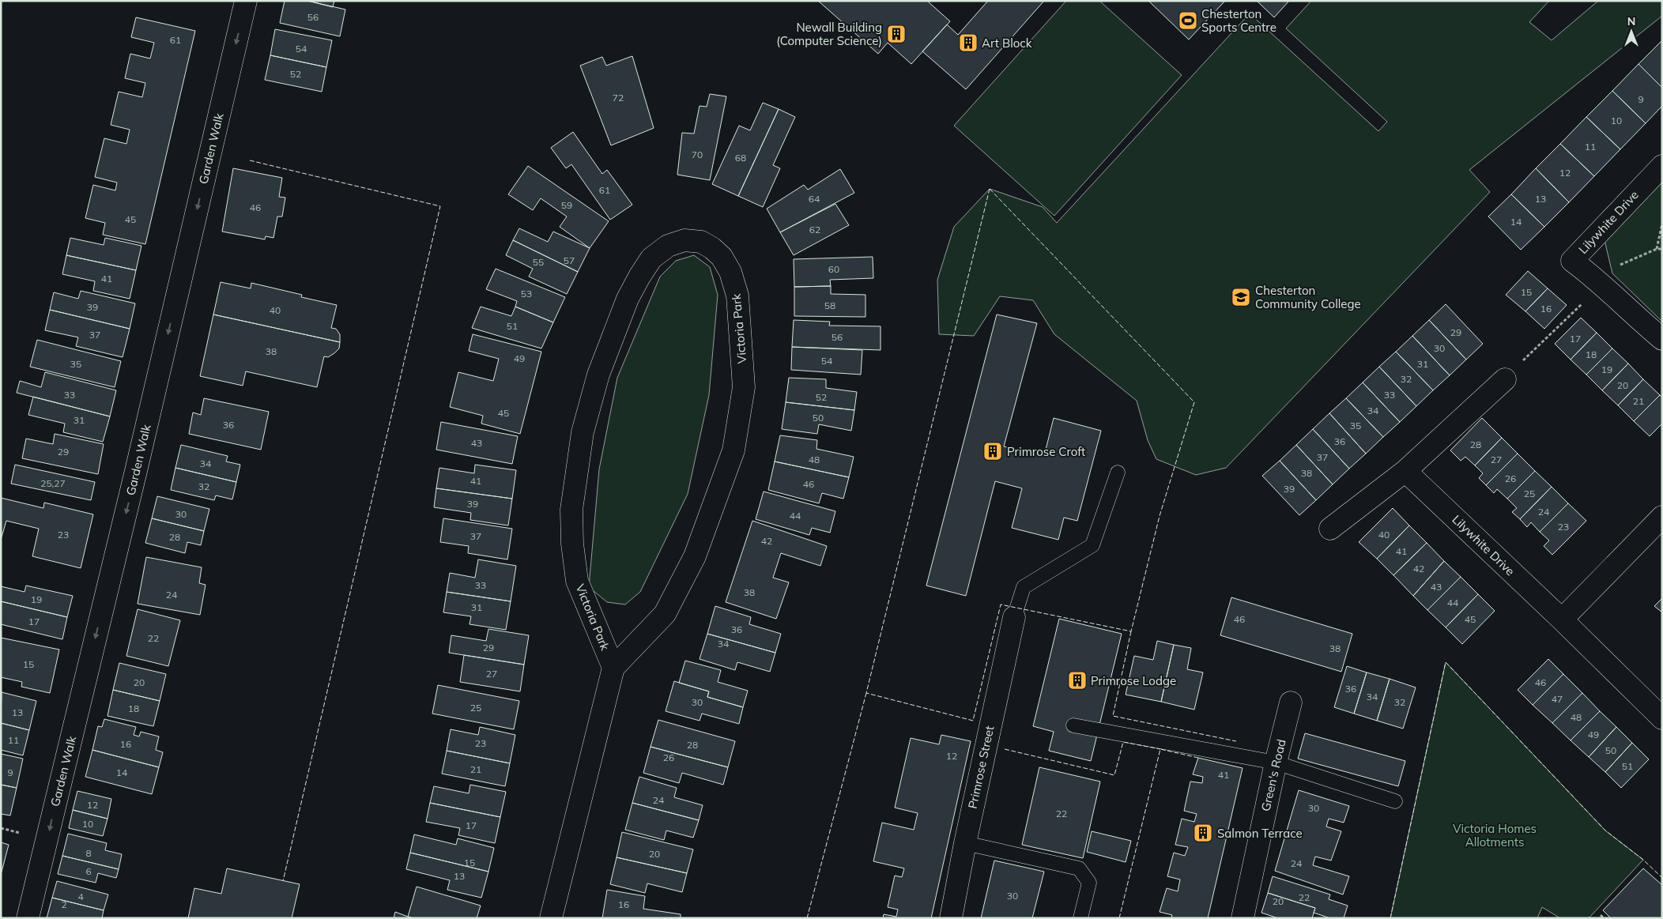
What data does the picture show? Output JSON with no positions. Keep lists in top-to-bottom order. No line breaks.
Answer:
{"streets":{"street":["Garden Walk","Lilywhite Drive","Victoria Park","Primrose Street","Green's Road"]},"one_way":["Garden Walk"],"parks":["Victoria Homes Allotments"],"places":{"sports":["Chesterton Sports Centre"],"building":["Newall Building (Computer Science)","Art Block","Primrose Croft","Primrose Lodge","Salmon Terrace"],"school or university":["Chesterton Community College"]},"house_numbers":["56","61","54","52","72","9","10","11","70","68","12","61","64","13","59","46","45","14","62","57","55","60","41","15","53","58","39","16","40","51","29","37","56","17","30","38","18","49","54","35","31","19","32","20","33","33","52","21","34","45","50","31","36","35","36","43","28","29","37","48","27","34","38","26","41","25,27","46","32","39","25","39","24","30","44","23","23","40","37","28","42","41","42","33","43","38","24","19","44","31","46","45","17","36","22","34","29","38","15","27","20","46","36","34","47","30","32","25","18","13","48","49","11","23","16","28","50","12","26","51","21","9","14","41","24","12","30","22","10","17","8","20","15","24","6","13","30","4","22","20","2","16"],"north":"top"}
